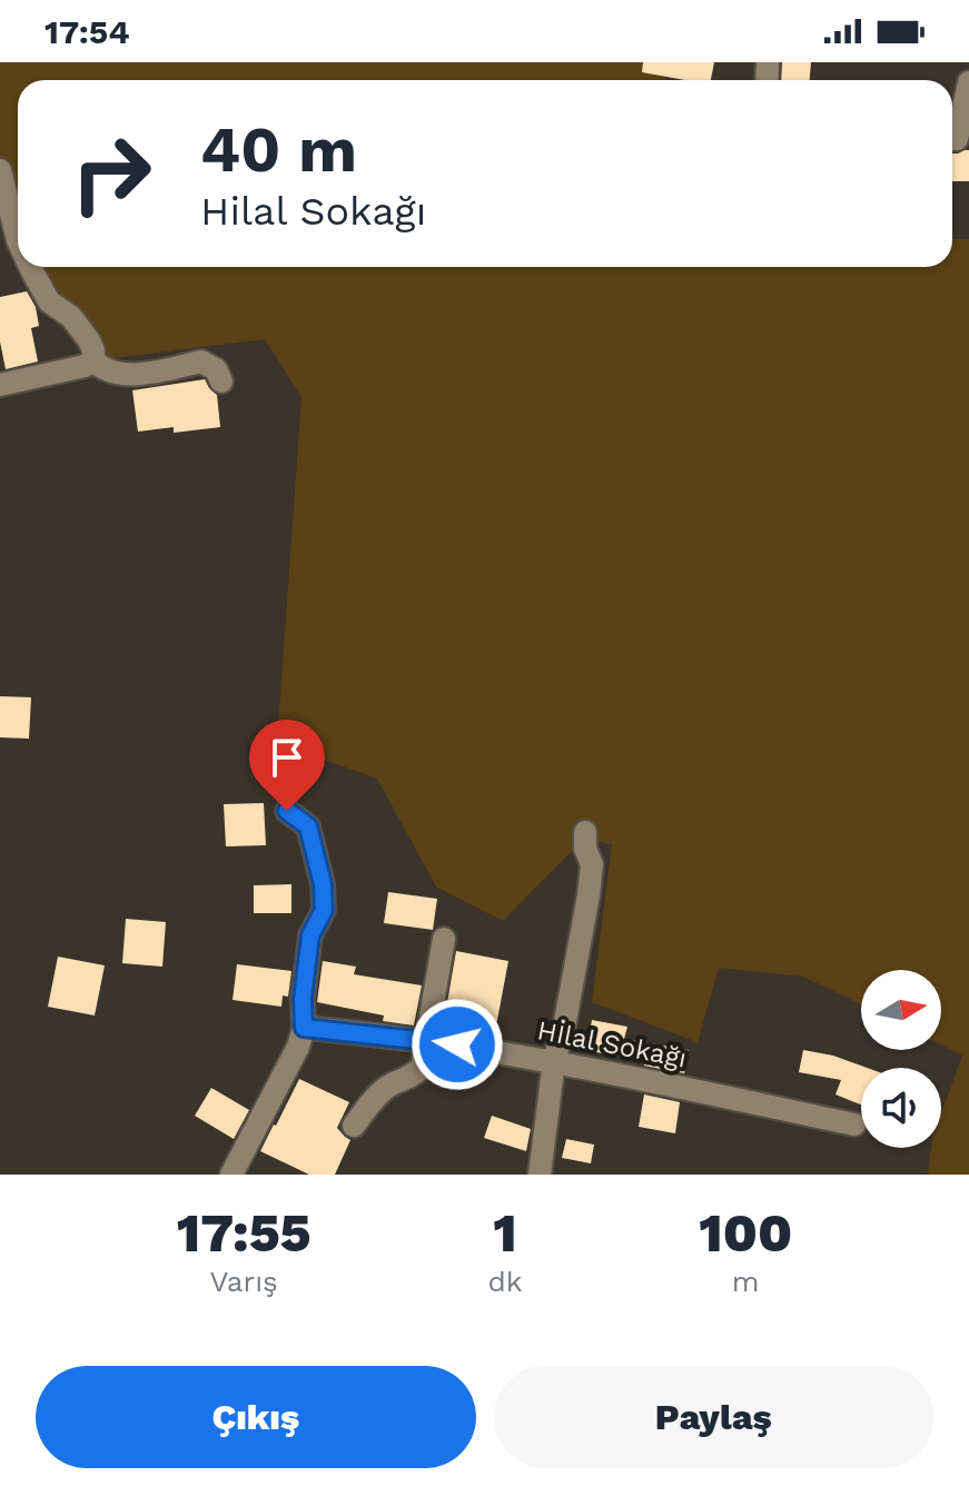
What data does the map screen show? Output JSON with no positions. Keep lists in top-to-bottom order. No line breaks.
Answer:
{"streets":{"street":["Hİlal Sokağı"]},"north":"right","page":{"status":"17:54","turn":["40 m","Hilal Sokağı"],"eta":["17:55","Varış","1","dk","100","m"],"buttons":["Çıkış","Paylaş"]}}
